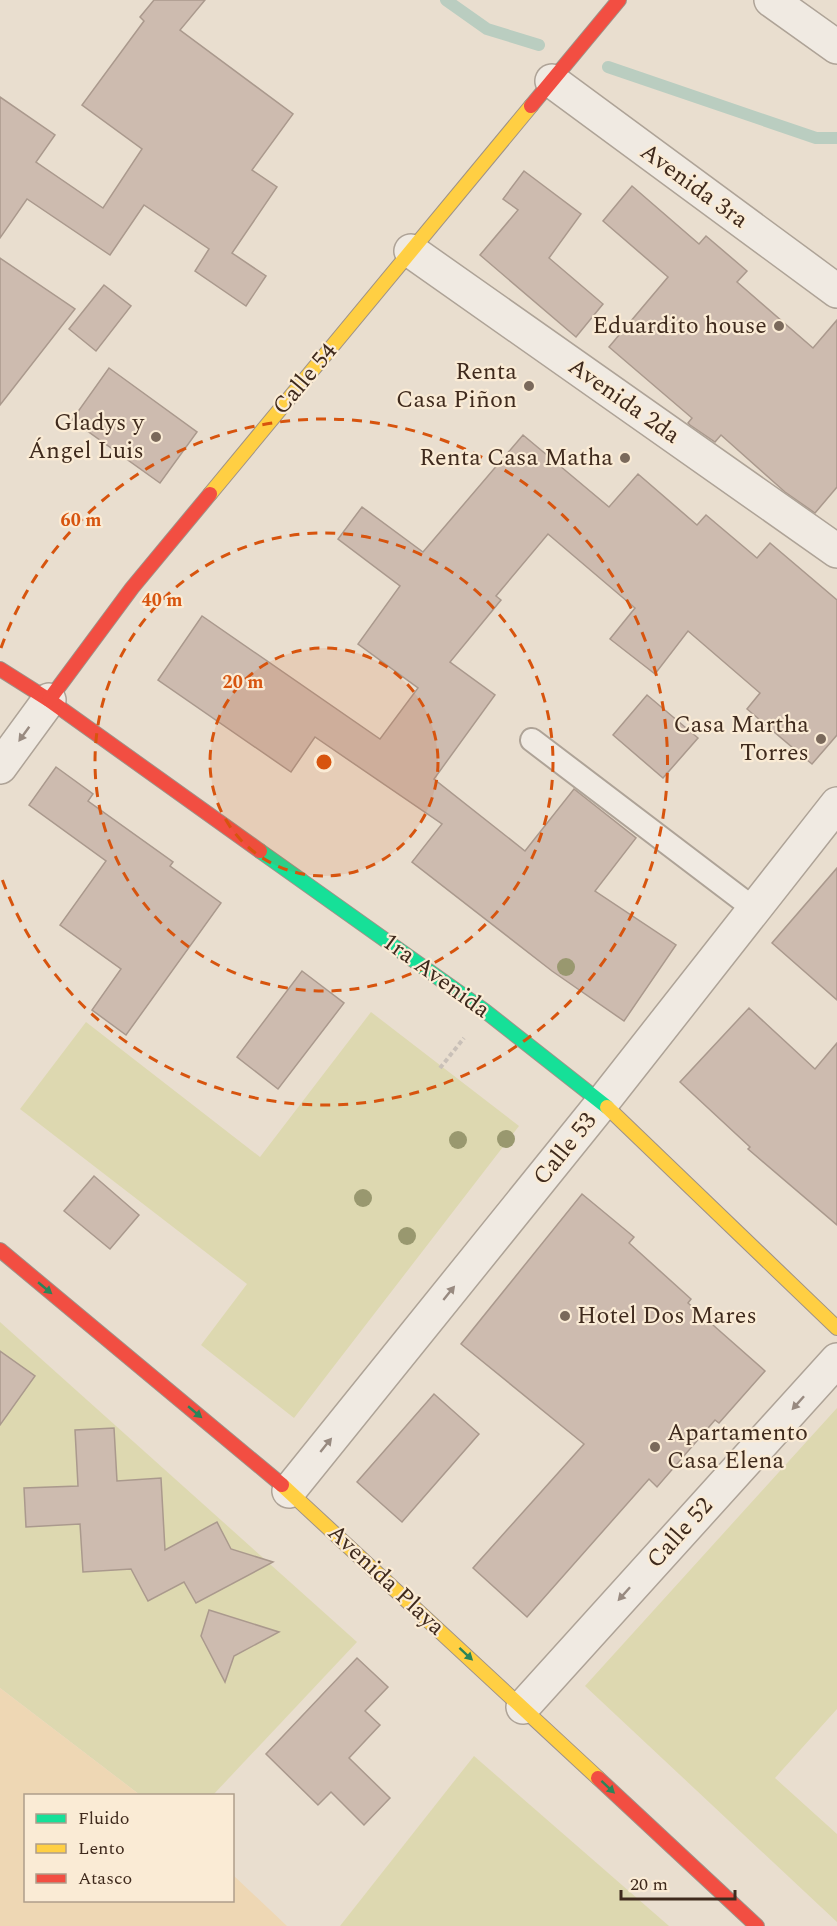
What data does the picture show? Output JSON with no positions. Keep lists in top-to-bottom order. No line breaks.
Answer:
{"streets":{"street":["Avenida 3ra","Calle 54","Avenida 2da","1ra Avenida","Calle 53","Calle 52","Avenida Playa"]},"crossings":[["Avenida 3ra","Calle 54"],["Calle 54","Avenida 2da"],["Calle 54","1ra Avenida"],["1ra Avenida","Calle 53"],["Calle 53","Avenida Playa"],["Calle 52","Avenida Playa"]],"one_way":["Calle 53","Calle 52","Avenida Playa"],"places":["Eduardito house","Renta Casa Piñon","Gladys y Ángel Luis","Renta Casa Matha","Casa Martha Torres","Hotel Dos Mares","Apartamento Casa Elena"],"legend":["Fluido","Lento","Atasco"],"scale_bar":"20 m","rings":["60 m","40 m","20 m"]}
